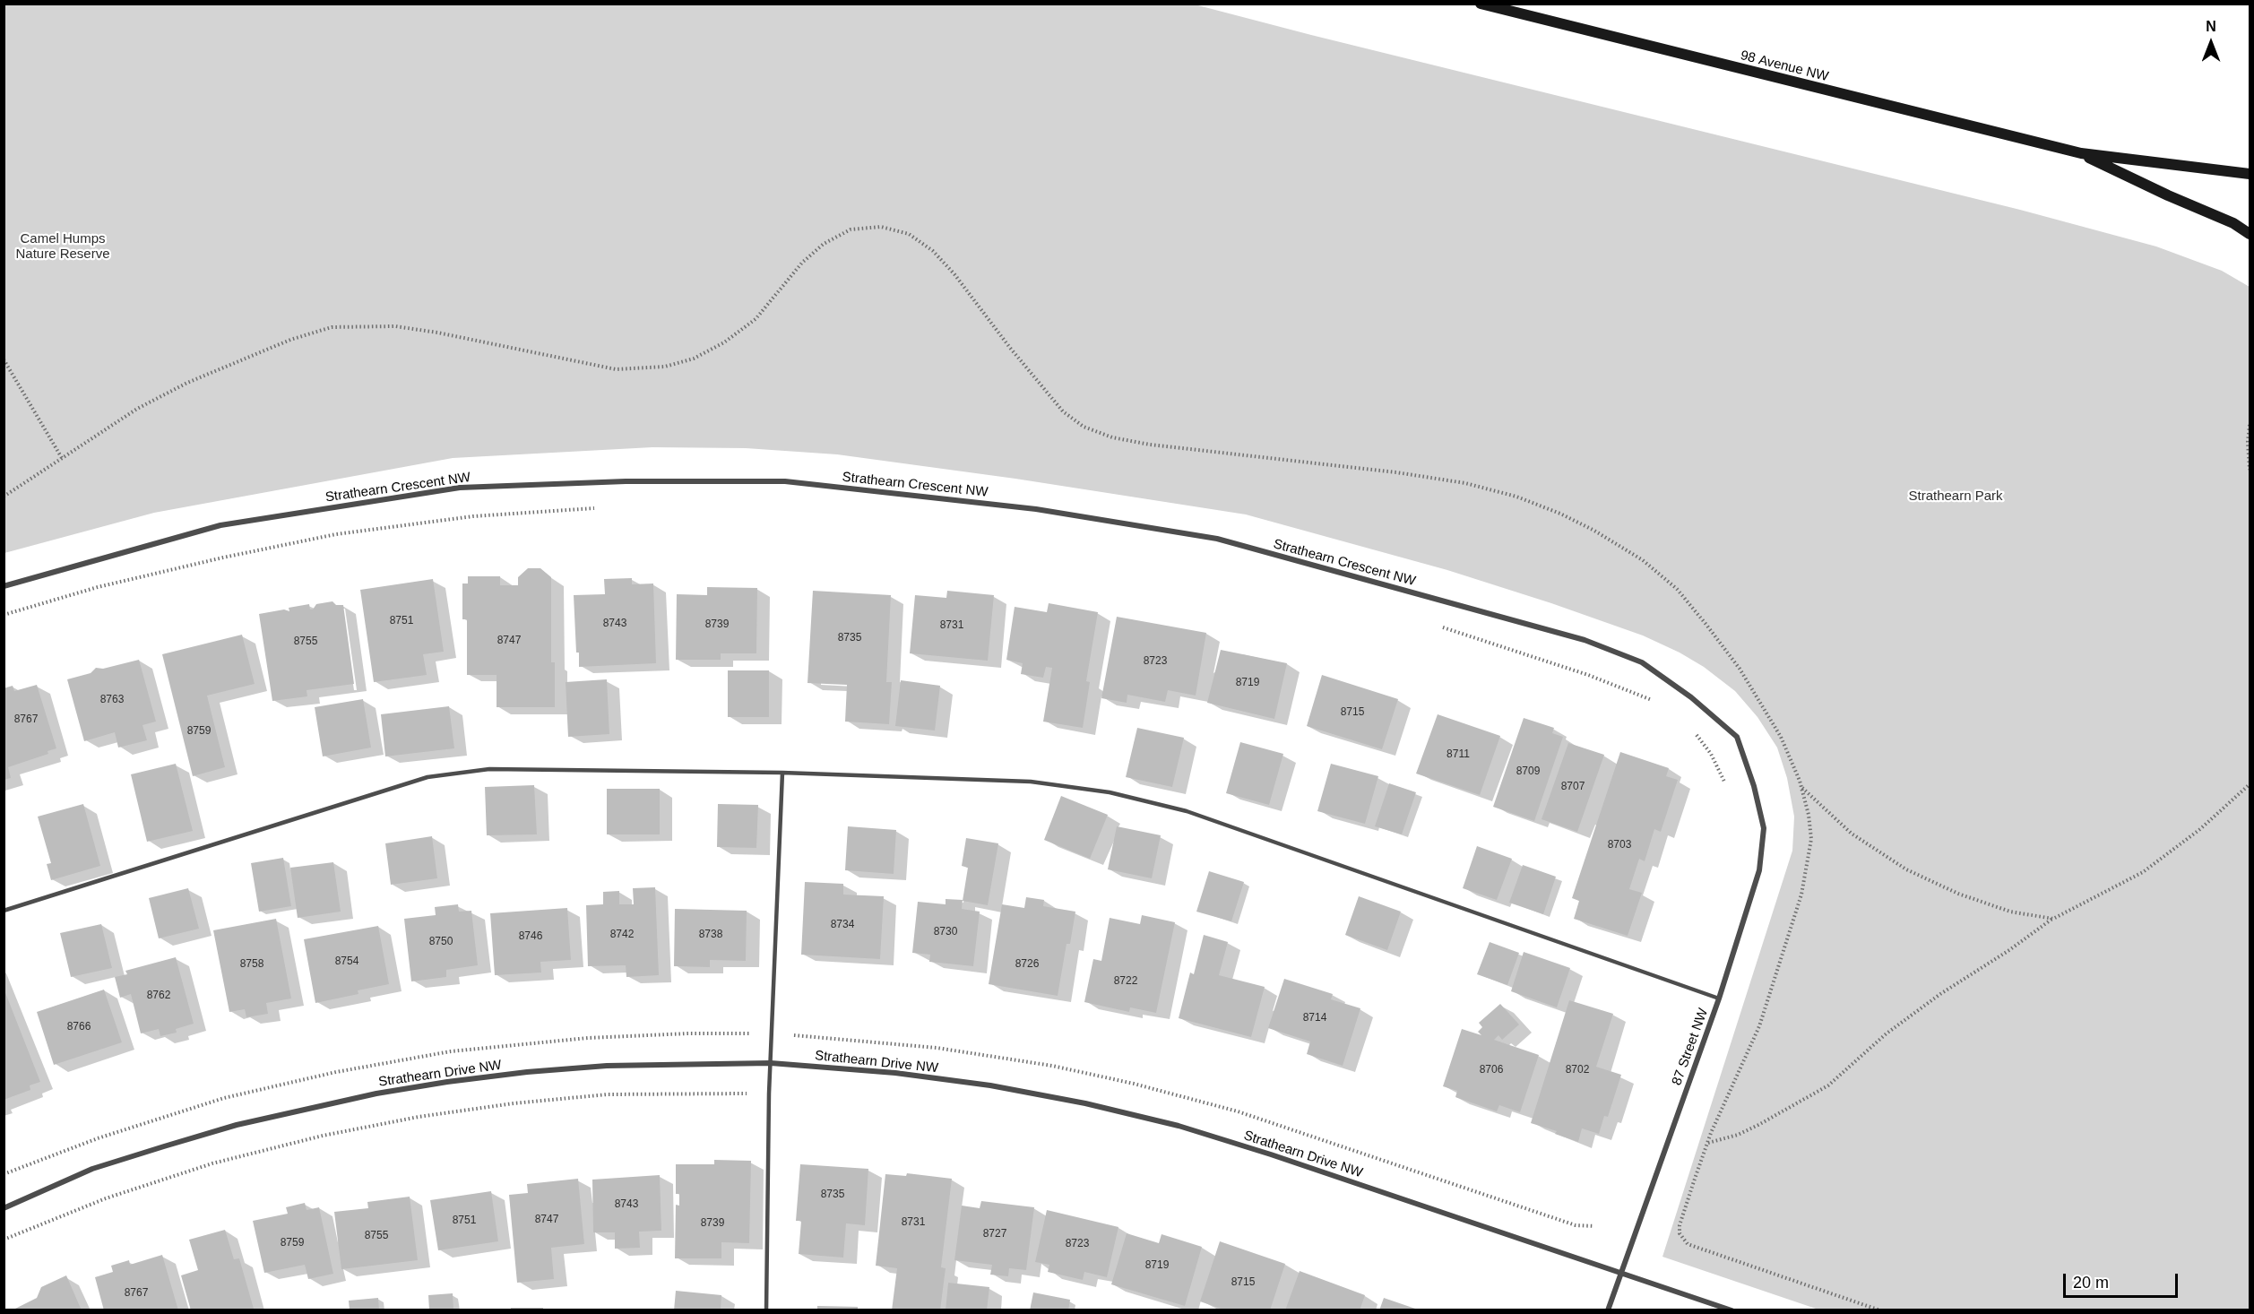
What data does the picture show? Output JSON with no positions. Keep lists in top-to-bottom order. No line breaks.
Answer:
{"streets":{"main road":["98 Avenue NW"],"street":["Strathearn Crescent NW","87 Street NW","Strathearn Drive NW"]},"crossings":[["Strathearn Crescent NW","87 Street NW"],["87 Street NW","Strathearn Drive NW"]],"parks":["Camel Humps Nature Reserve","Strathearn Park"],"house_numbers":["8751","8743","8739","8731","8735","8747","8755","8723","8719","8763","8715","8767","8759","8711","8709","8707","8703","8734","8730","8742","8738","8746","8750","8754","8758","8726","8722","8762","8714","8766","8706","8702","8735","8743","8747","8751","8731","8739","8727","8755","8759","8723","8719","8715","8767"],"scale_bar":"20 m","north":"top"}
